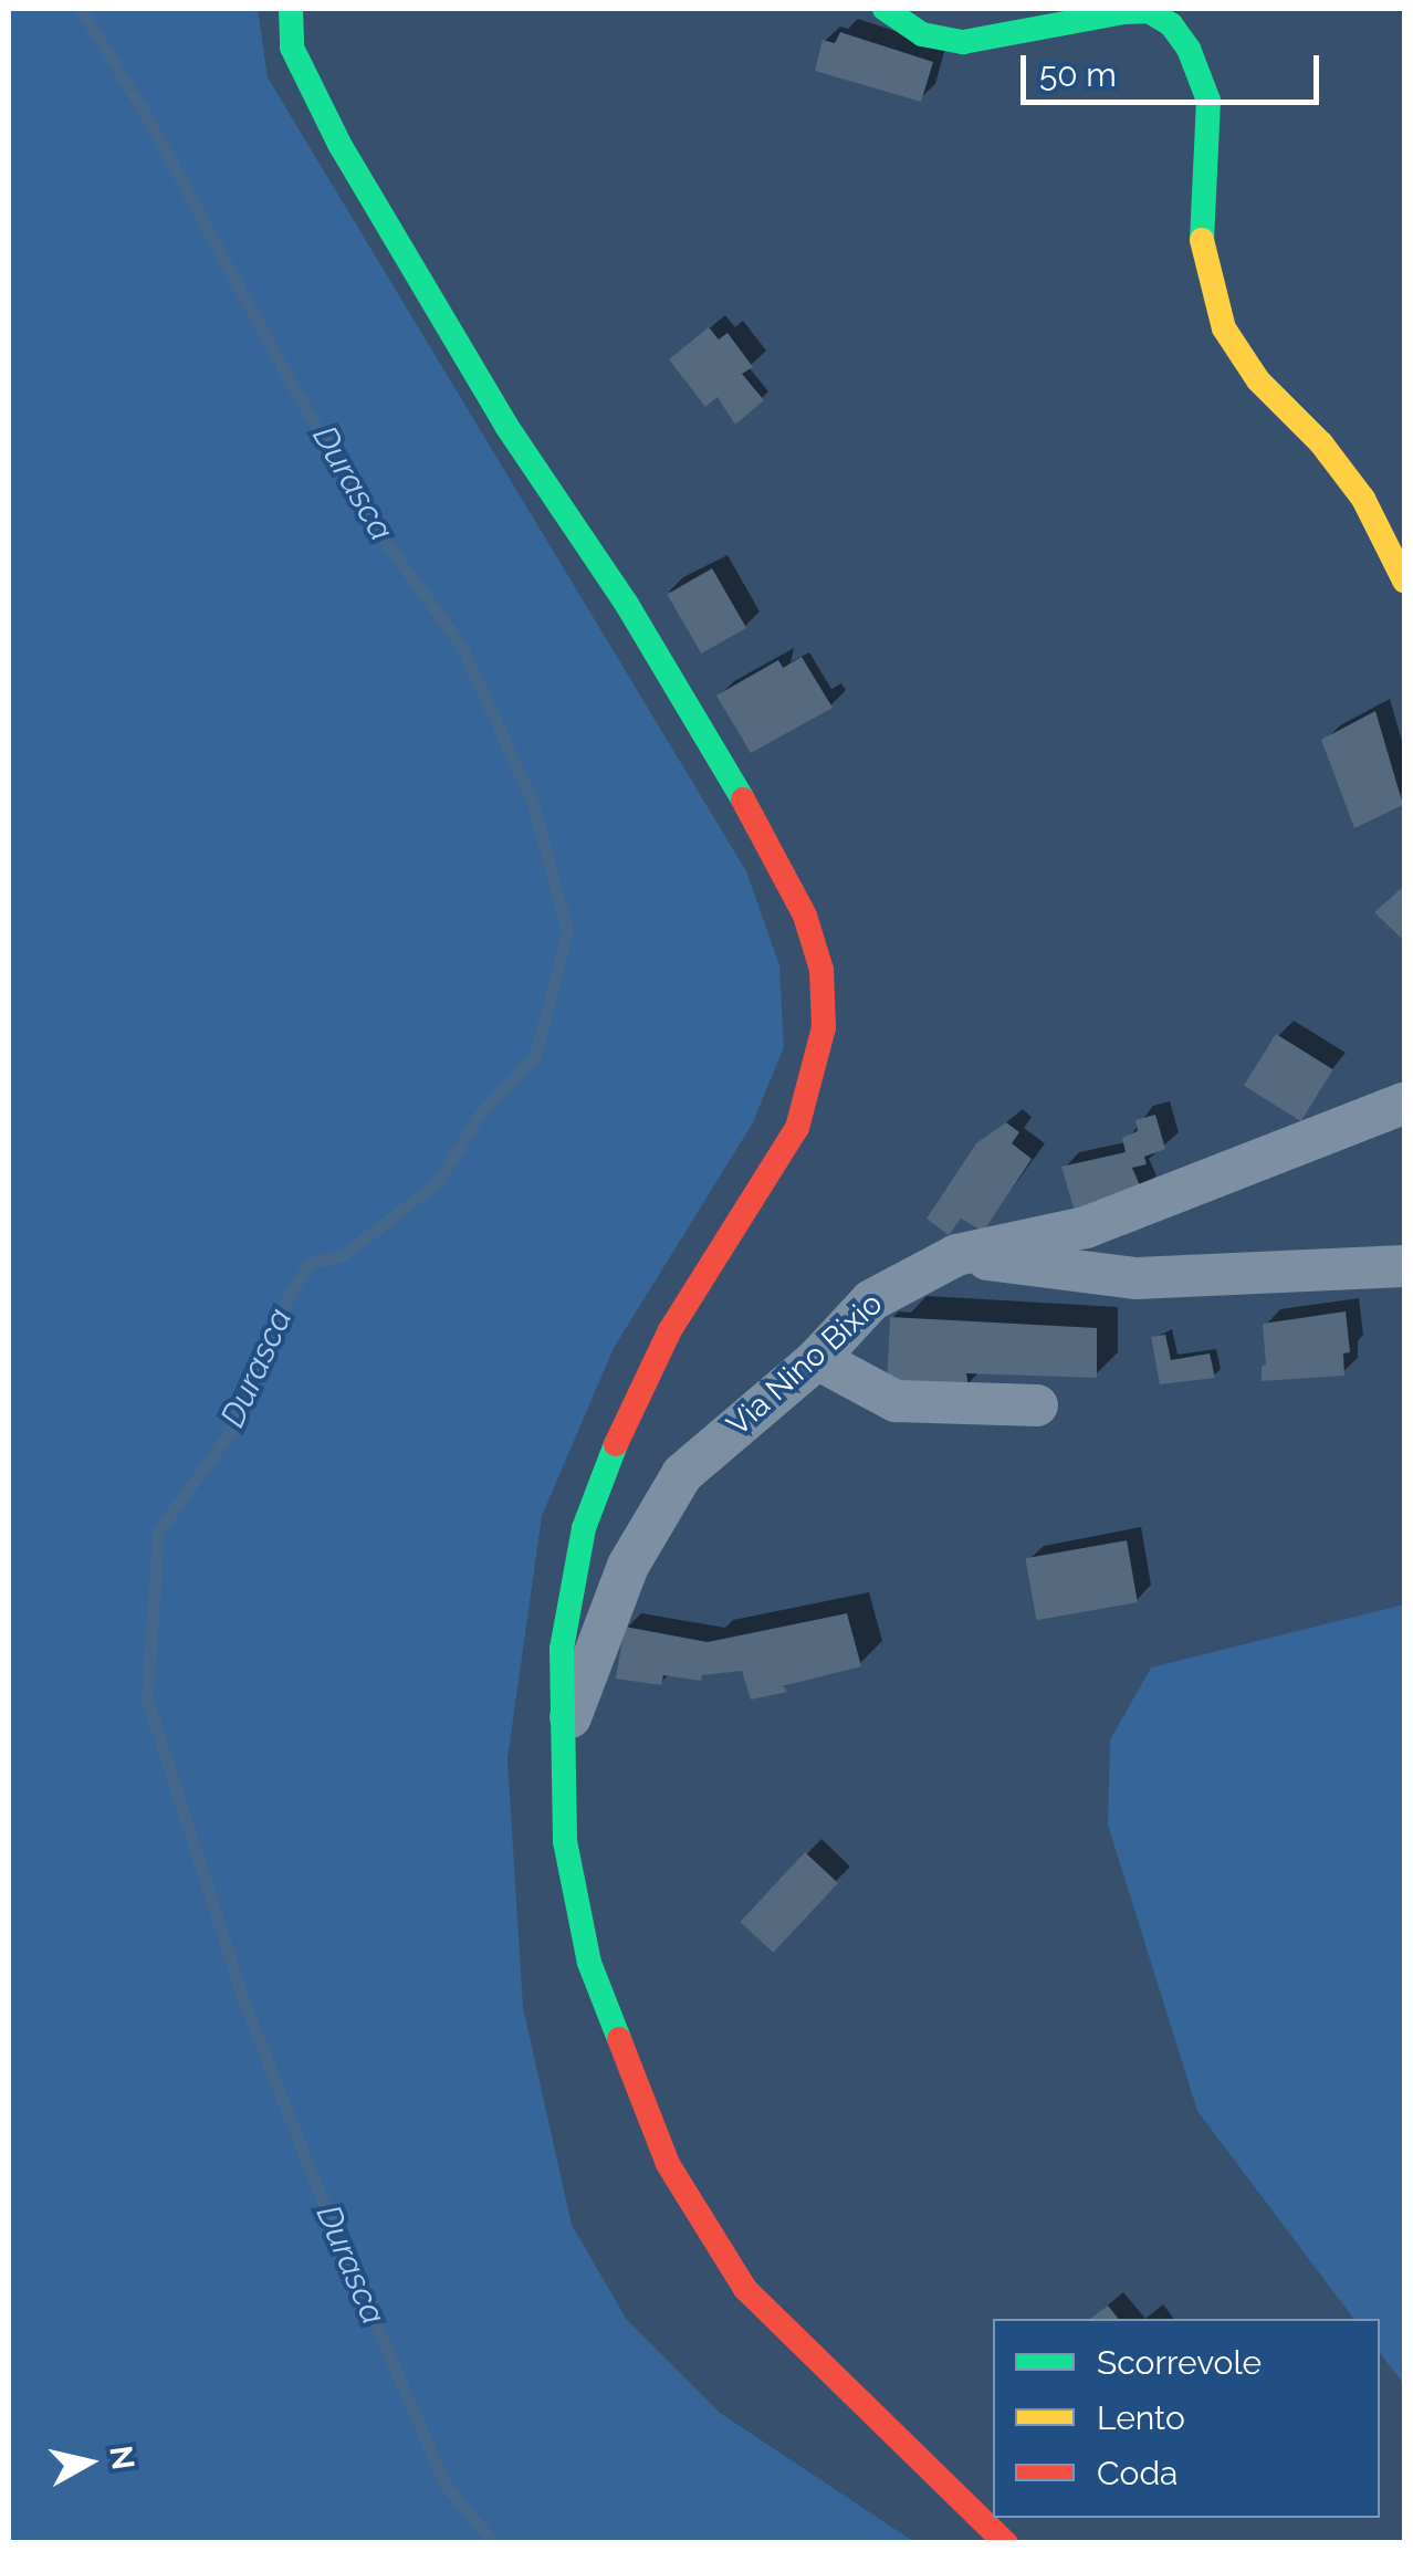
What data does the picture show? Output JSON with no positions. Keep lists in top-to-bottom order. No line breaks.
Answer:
{"streets":{"street":["Via Nino Bixio"]},"water":["Durasca"],"legend":["Scorrevole","Lento","Coda"],"scale_bar":"50 m","north":"right"}
